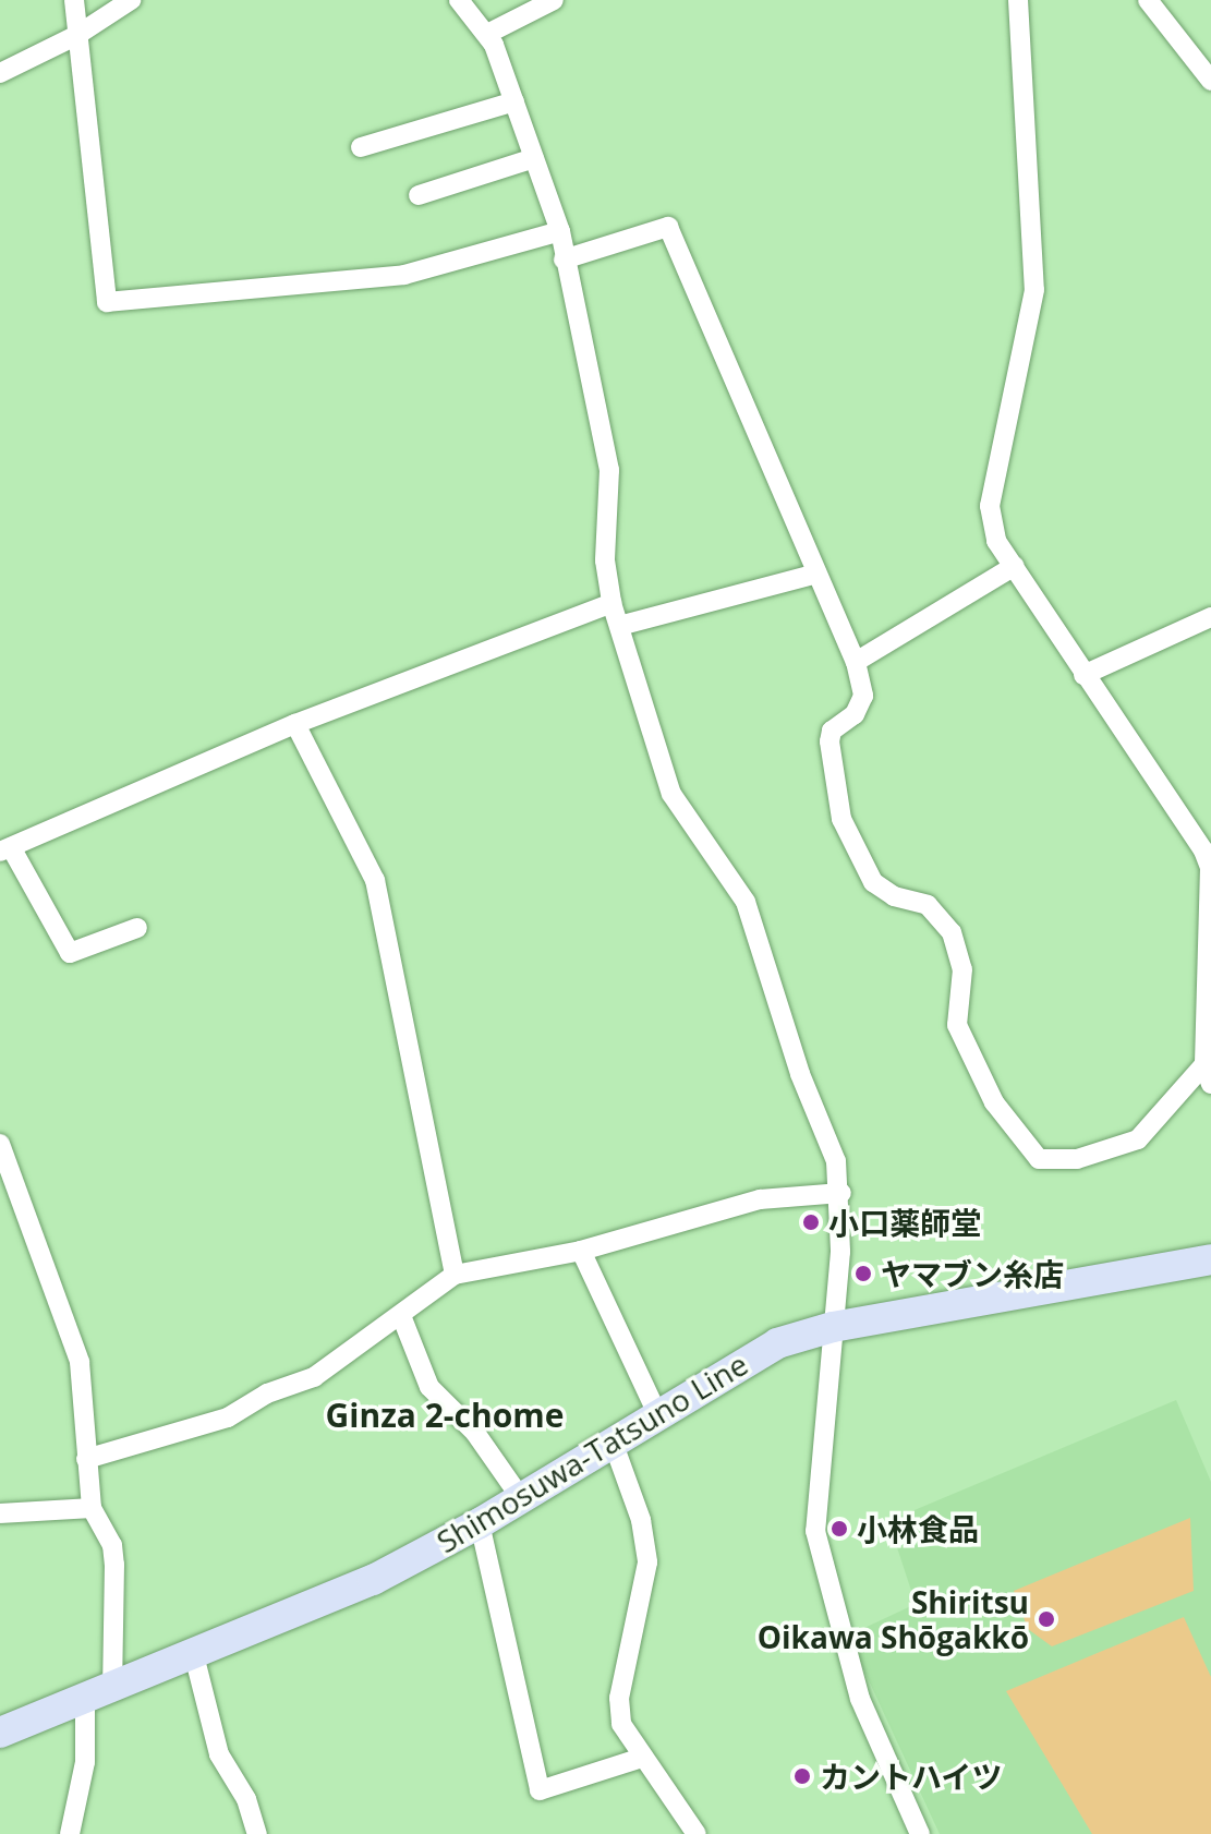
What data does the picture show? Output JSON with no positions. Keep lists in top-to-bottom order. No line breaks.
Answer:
{"streets":{"main road":["Shimosuwa-Tatsuno Line"]},"districts":["Ginza 2-chome"],"places":["小口薬師堂","ヤマブン糸店","小林食品","Shiritsu Oikawa Shōgakkō","カントハイツ"]}
